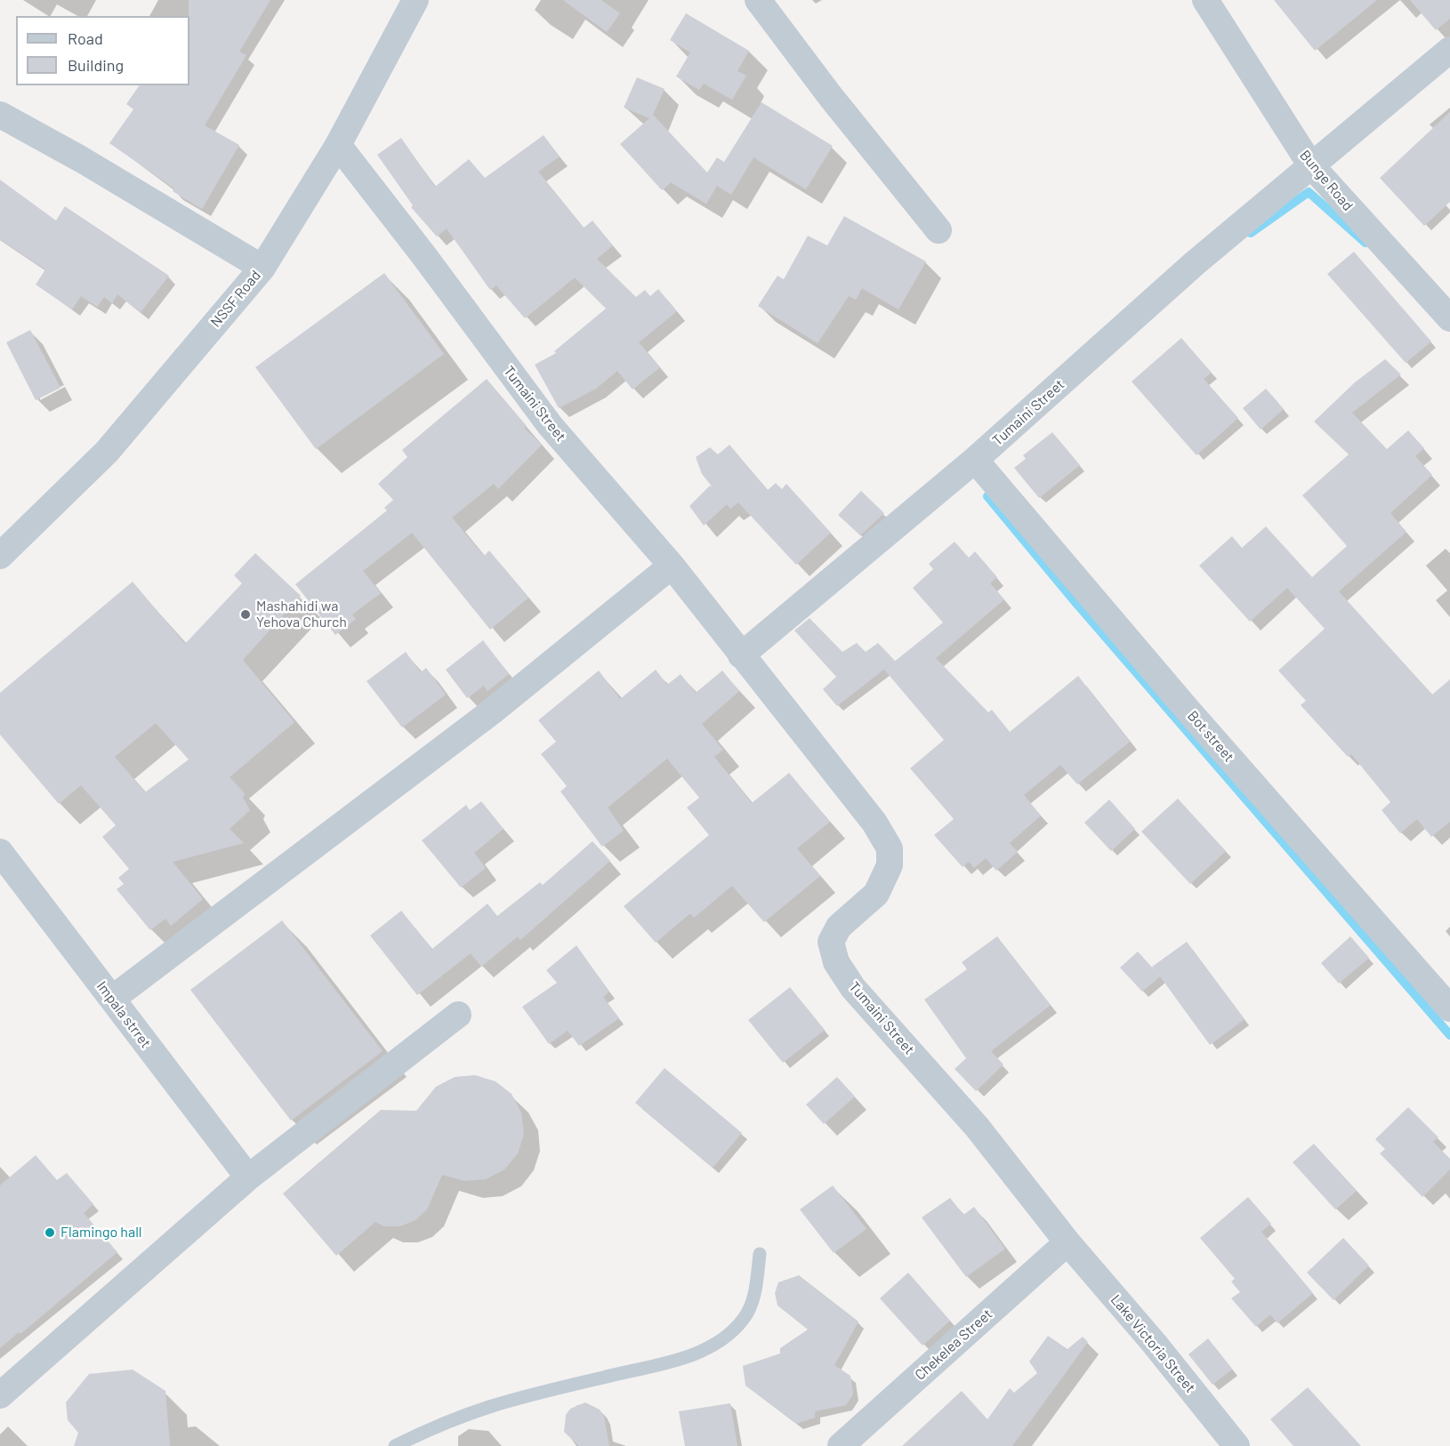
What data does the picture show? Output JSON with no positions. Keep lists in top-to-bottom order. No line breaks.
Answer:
{"streets":{"street":["Bunge Road","NSSF Road","Tumaini Street","Bot street","Impala strret","Lake Victoria Street","Chekelea Street"]},"crossings":[["Bunge Road","Tumaini Street"],["NSSF Road","Tumaini Street"],["Tumaini Street","Bot street"],["Tumaini Street","Lake Victoria Street"],["Tumaini Street","Chekelea Street"],["Lake Victoria Street","Chekelea Street"]],"places":["Mashahidi wa Yehova Church","Flamingo hall"],"legend":["Road","Building"]}
